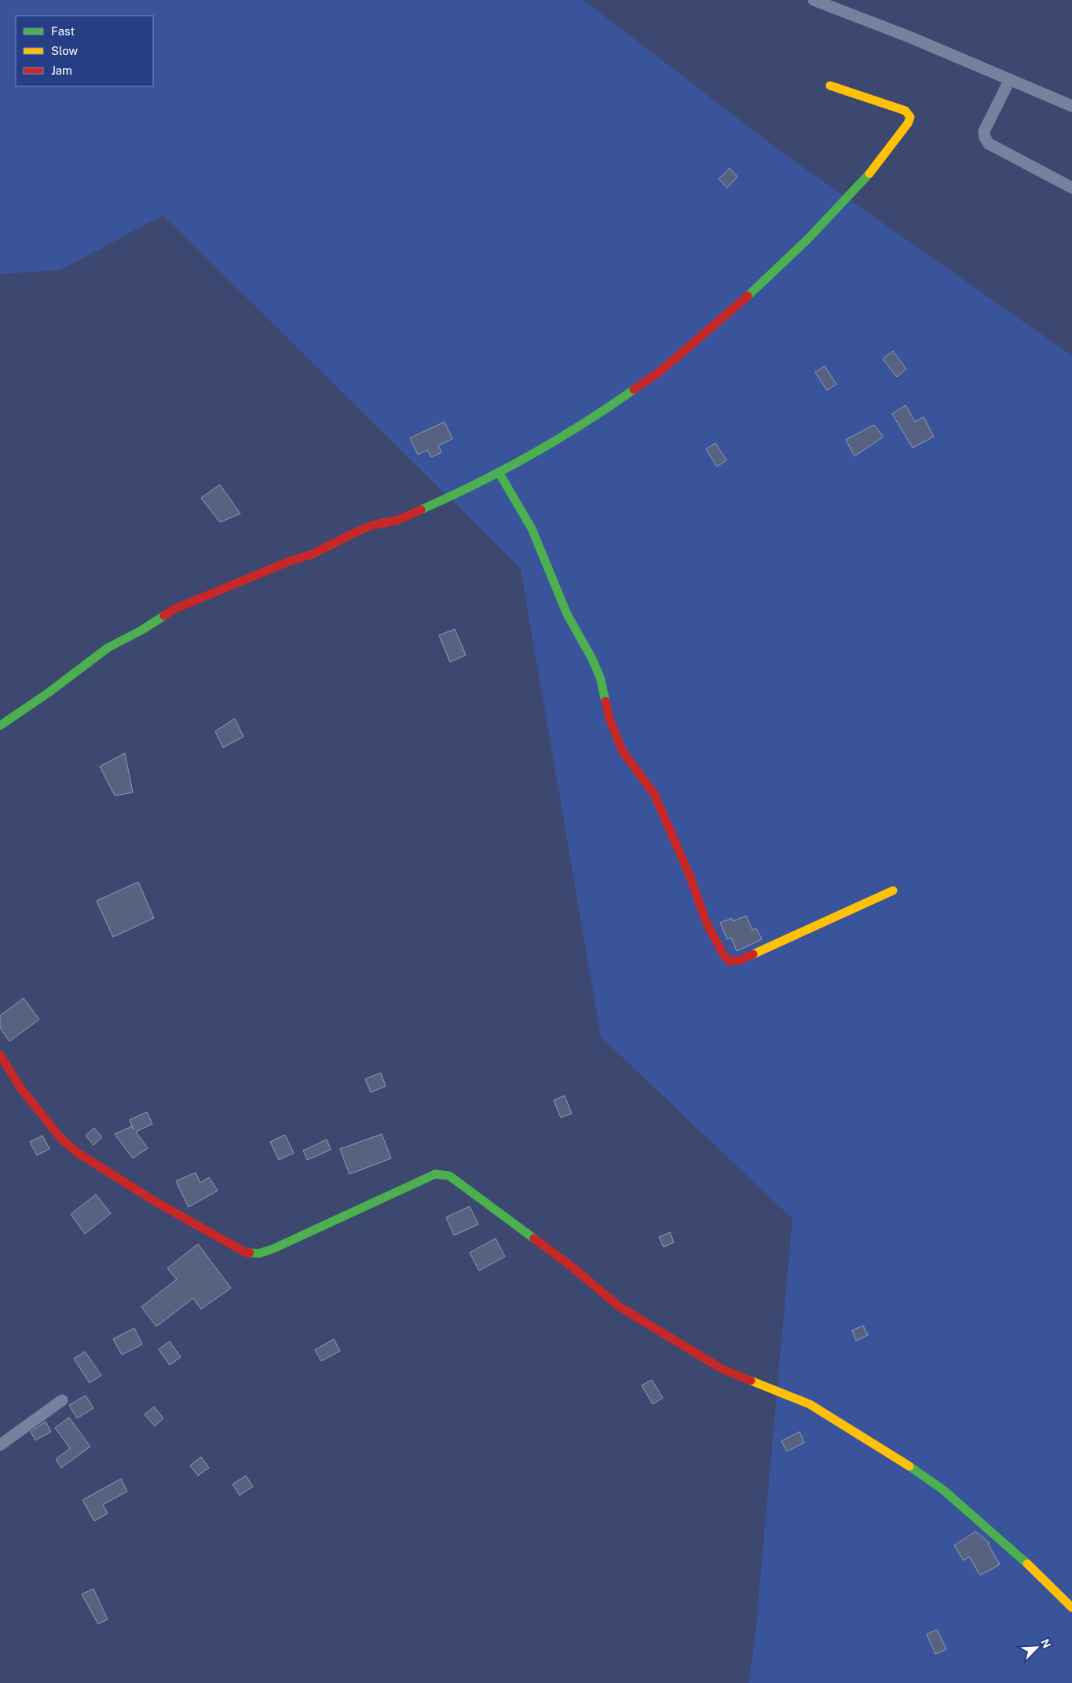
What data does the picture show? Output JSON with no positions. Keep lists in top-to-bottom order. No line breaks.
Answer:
{"legend":["Fast","Slow","Jam"],"north":"top right"}
